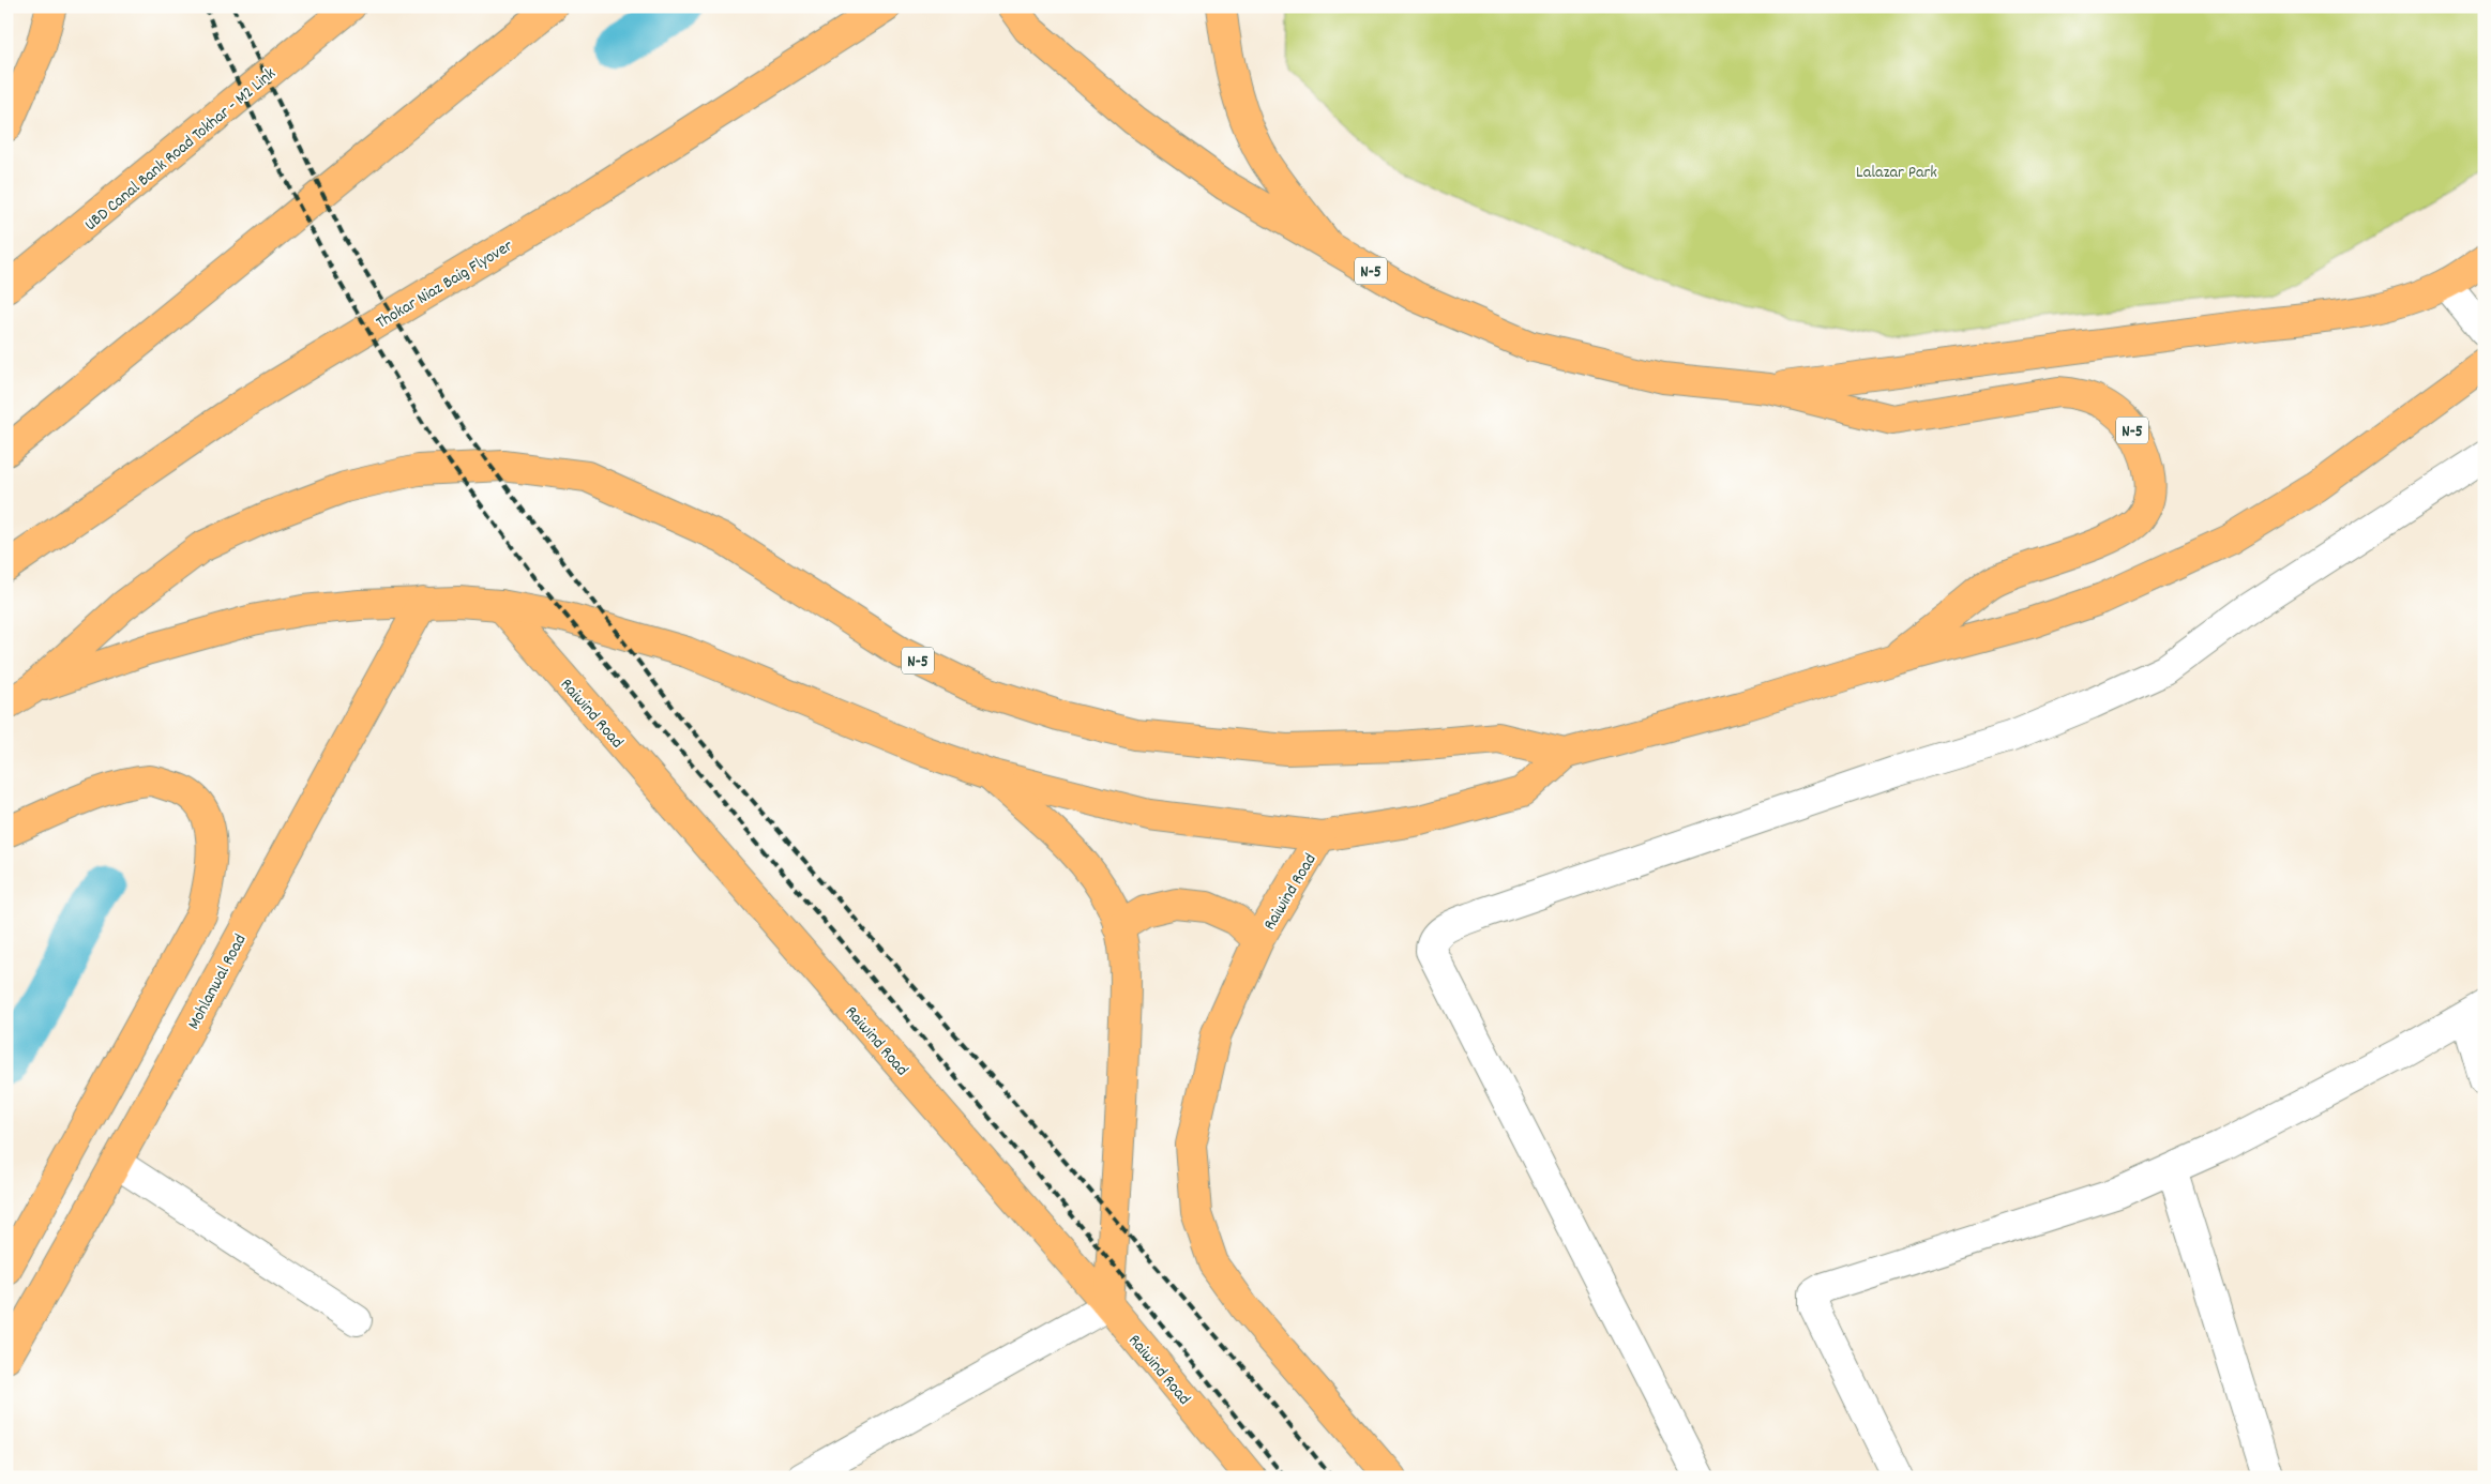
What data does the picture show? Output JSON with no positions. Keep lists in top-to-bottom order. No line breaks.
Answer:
{"streets":{"main road":["UBD Canal Bank Road Tokhar - M2 Link","N-5","Thokar Niaz Baig Flyover","Raiwind Road","Mohlanwal Road"]},"parks":["Lalazar Park"]}
